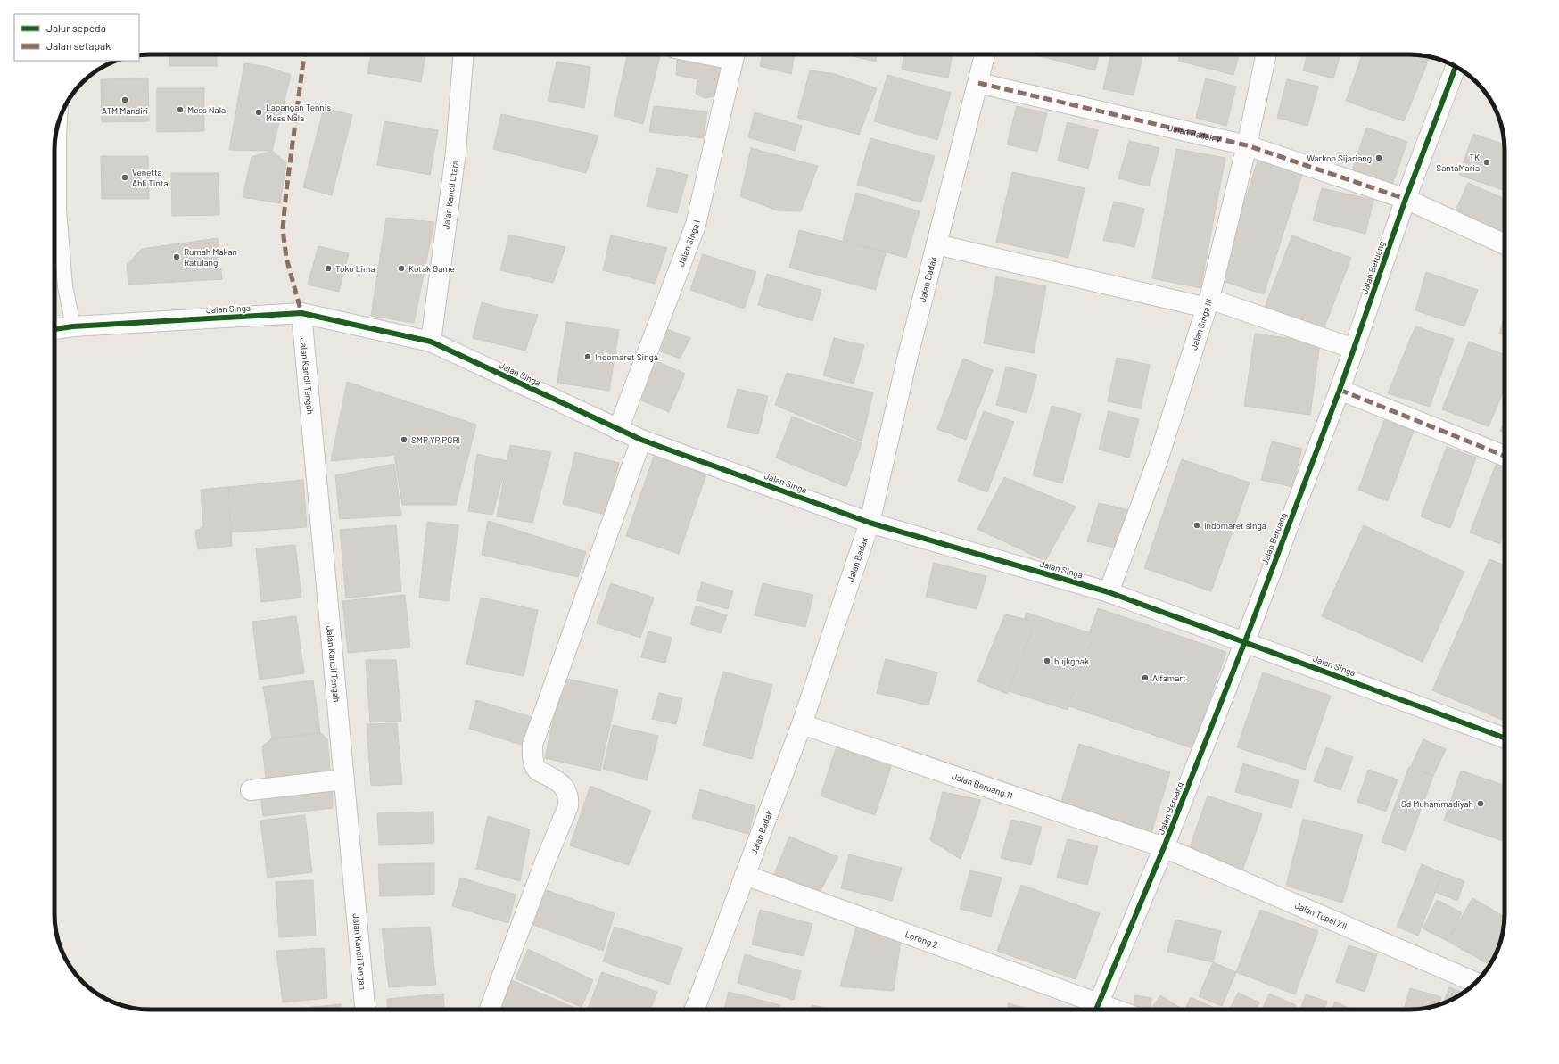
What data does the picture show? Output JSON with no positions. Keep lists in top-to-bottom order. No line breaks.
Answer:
{"streets":{"street":["Jalan Badak V","Jalan Kancil Utara","Jalan Singa I","Jalan Beruang","Jalan Badak","Jalan Singa","Jalan Singa III","Jalan Kancil Tengah","Jalan Beruang 11","Jalan Tupai XII","Lorong 2"]},"crossings":[["Jalan Badak V","Jalan Beruang"],["Jalan Badak V","Jalan Badak"],["Jalan Badak V","Jalan Singa III"],["Jalan Kancil Utara","Jalan Singa"],["Jalan Singa I","Jalan Singa"],["Jalan Beruang","Jalan Singa"],["Jalan Beruang","Jalan Beruang 11"],["Jalan Beruang","Jalan Tupai XII"],["Jalan Beruang","Lorong 2"],["Jalan Badak","Jalan Singa"],["Jalan Badak","Jalan Beruang 11"],["Jalan Badak","Lorong 2"],["Jalan Singa","Jalan Singa III"],["Jalan Singa","Jalan Kancil Tengah"],["Jalan Beruang 11","Jalan Tupai XII"]],"places":["ATM Mandiri","Mess Nala","Lapangan Tennis Mess Nala","Warkop Sijariang","TK SantaMaria","Venetta Ahli Tinta","Rumah Makan Ratulangi","Toko Lima","Kotak Game","Indomaret Singa","SMP YP PGRI","Indomaret singa","hujkghak","Alfamart","Sd Muhammadiyah"],"legend":["Jalur sepeda","Jalan setapak"]}
